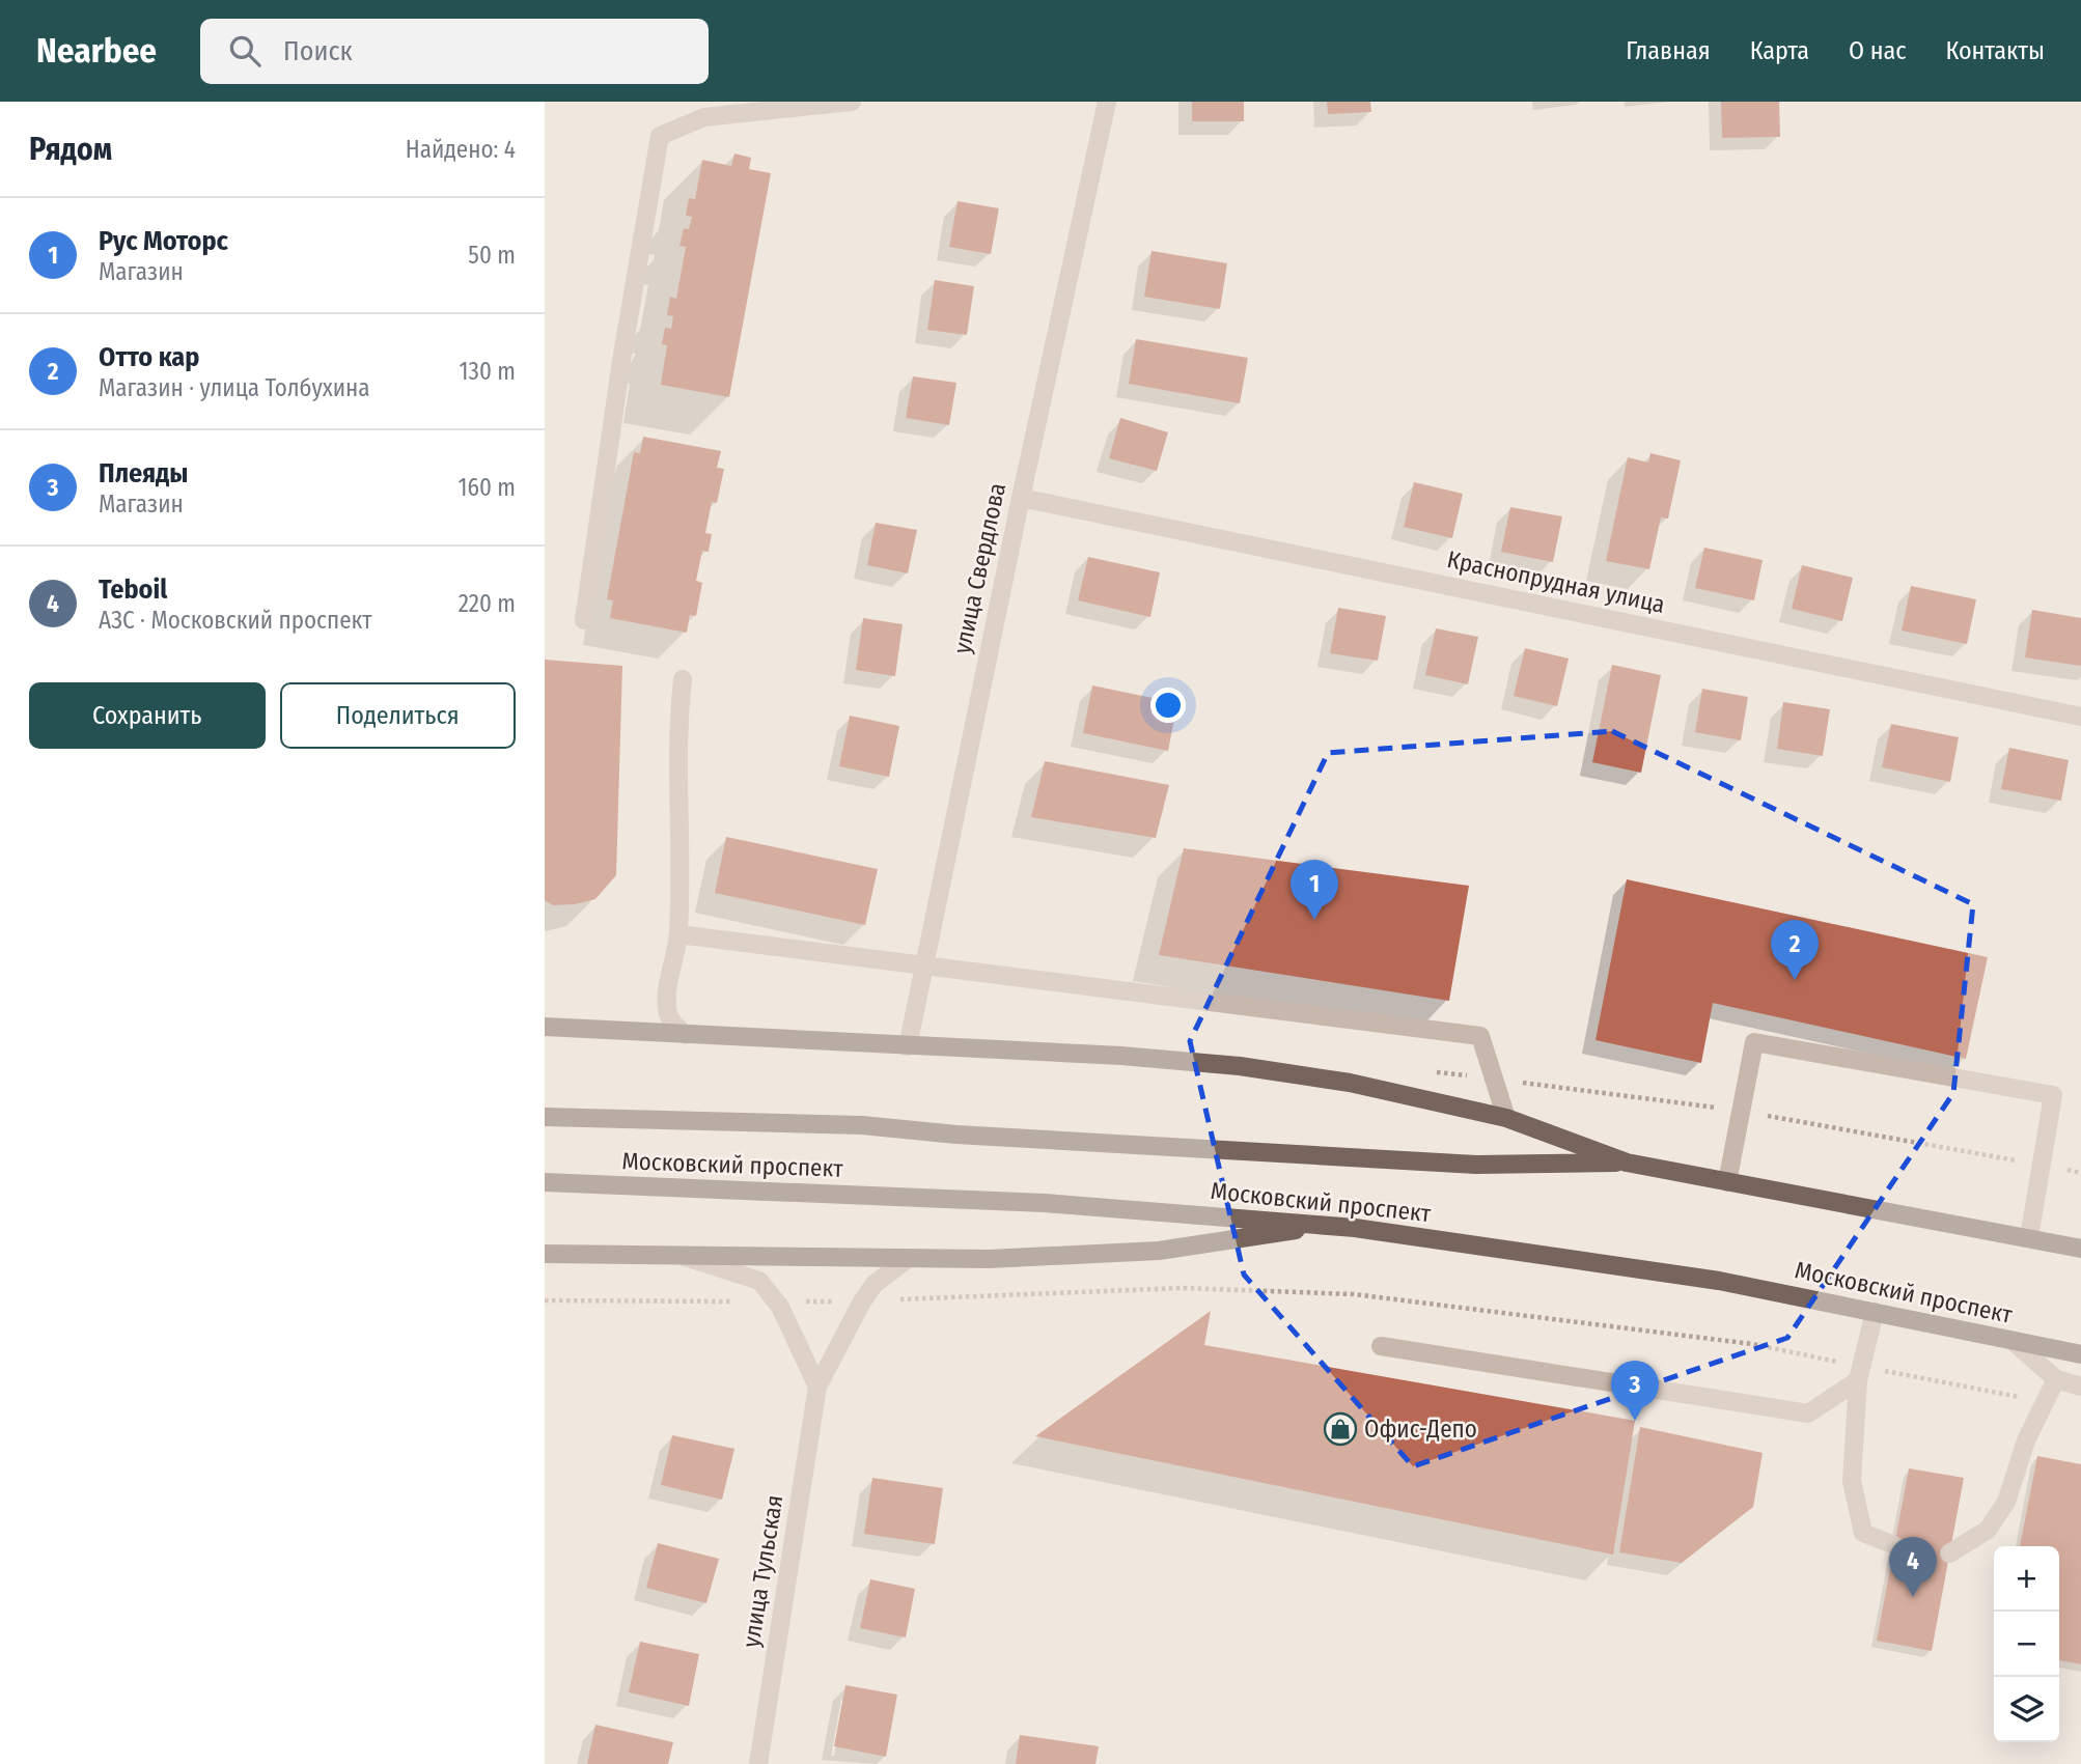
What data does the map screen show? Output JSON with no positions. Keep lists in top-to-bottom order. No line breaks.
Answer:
{"streets":{"main road":["Московский проспект"],"street":["улица Свердлова","Краснопрудная улица","улица Тульская"]},"crossings":[["улица Свердлова","Краснопрудная улица"]],"places":{"shop":["Офис-Депо"]},"page":{"header":"Nearbee","search":"Поиск","nav":["Главная","Карта","О нас","Контакты"],"heading":["Рядом","Найдено: 4"],"list":[{"mark":"1","name":"Рус Моторс","note":"Магазин","value":"50 m"},{"mark":"2","name":"Отто кар","note":"Магазин · улица Толбухина","value":"130 m"},{"mark":"3","name":"Плеяды","note":"Магазин","value":"160 m"},{"mark":"4","name":"Teboil","note":"АЗС · Московский проспект","value":"220 m"}],"buttons":["Сохранить","Поделиться"],"pins":["1","2","3","4"],"map_buttons":["+","−"]}}
